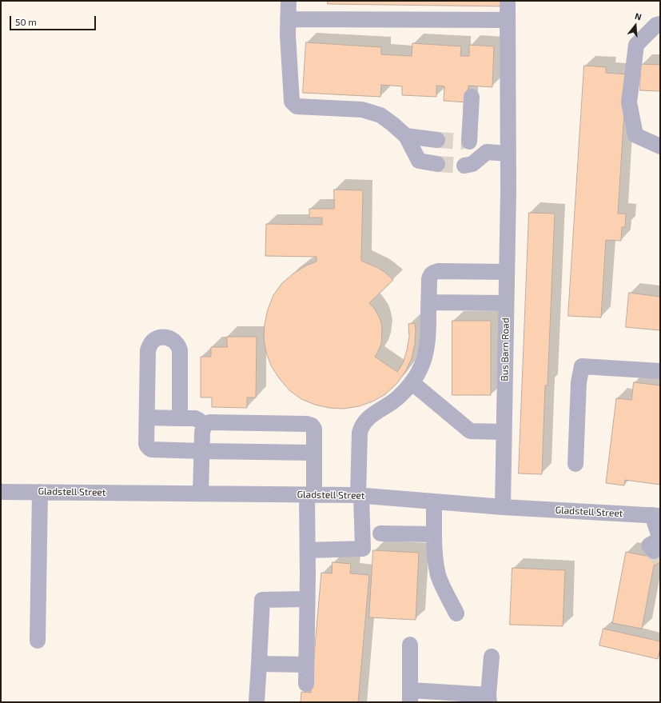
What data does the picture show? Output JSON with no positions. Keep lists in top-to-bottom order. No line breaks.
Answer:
{"streets":{"street":["Bus Barn Road","Gladstell Street"]},"crossings":[["Bus Barn Road","Gladstell Street"]],"scale_bar":"50 m","north":"top"}
